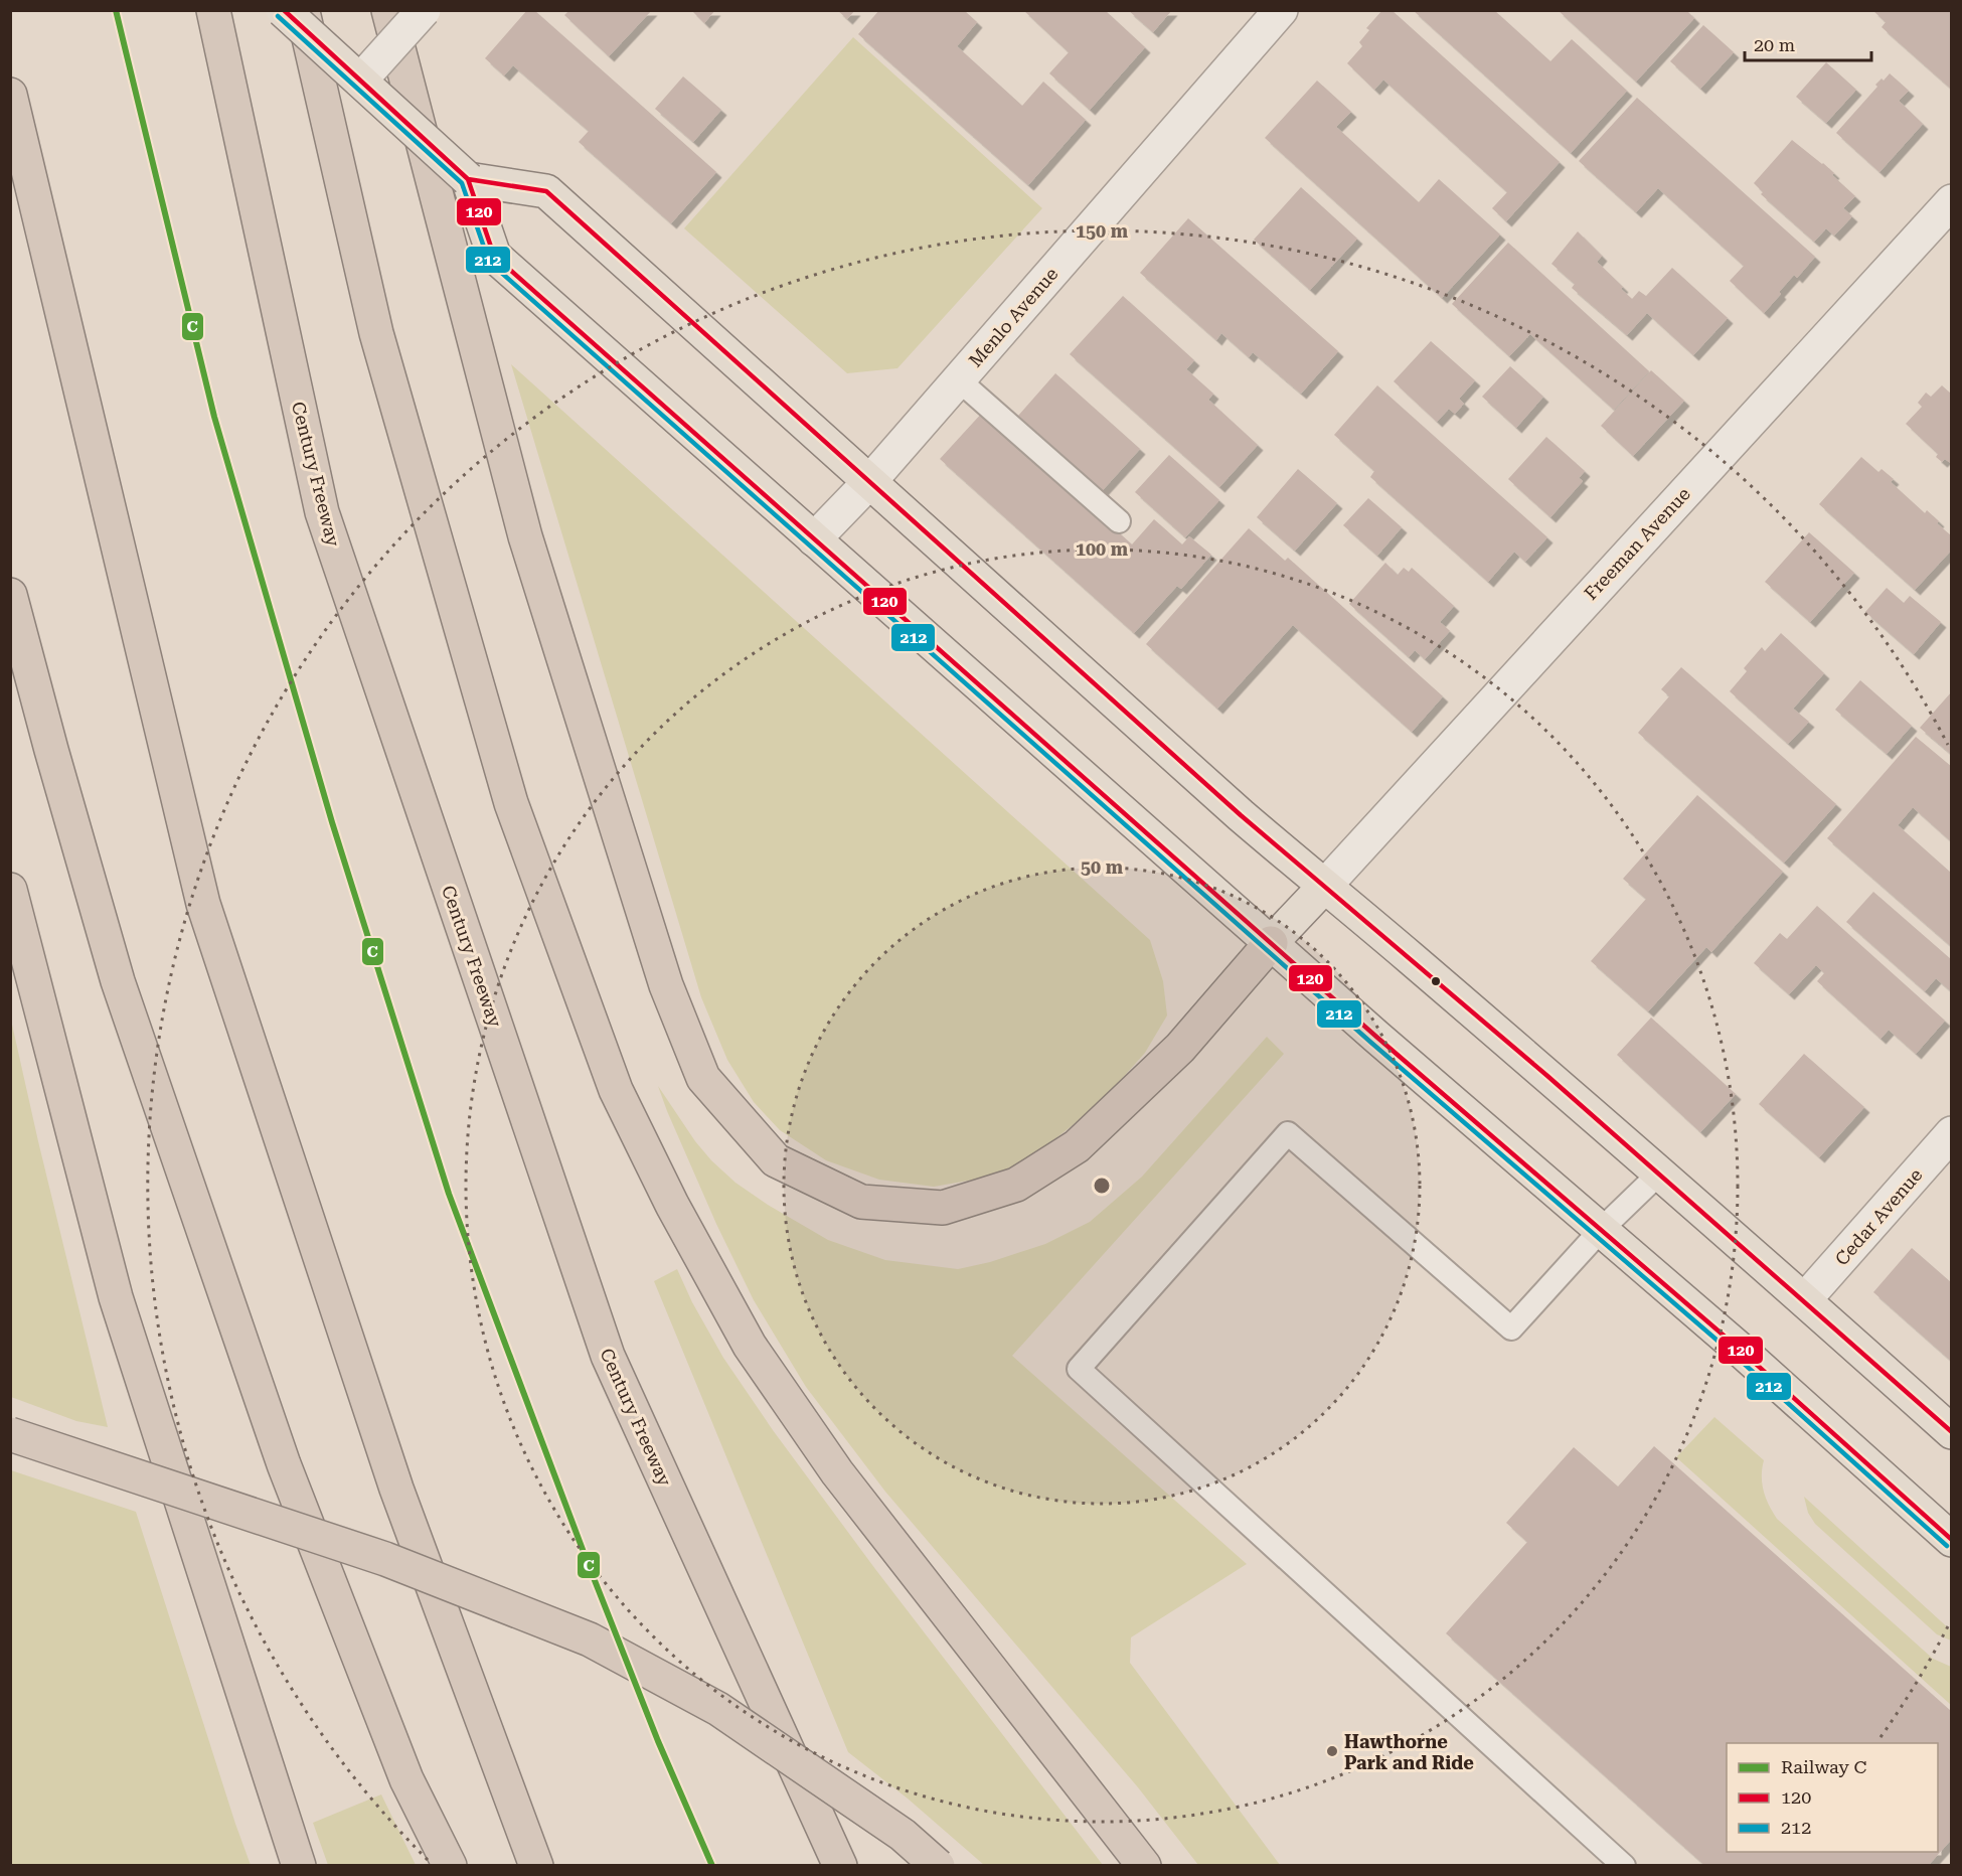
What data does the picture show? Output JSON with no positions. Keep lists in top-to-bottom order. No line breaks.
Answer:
{"streets":{"highway":["Century Freeway"],"street":["Menlo Avenue","Freeman Avenue","Cedar Avenue"]},"places":["Hawthorne Park and Ride"],"lines":["rail line C","transit line 120","transit line 212"],"legend":["Railway C","120","212"],"scale_bar":"20 m","rings":["150 m","100 m","50 m"]}
